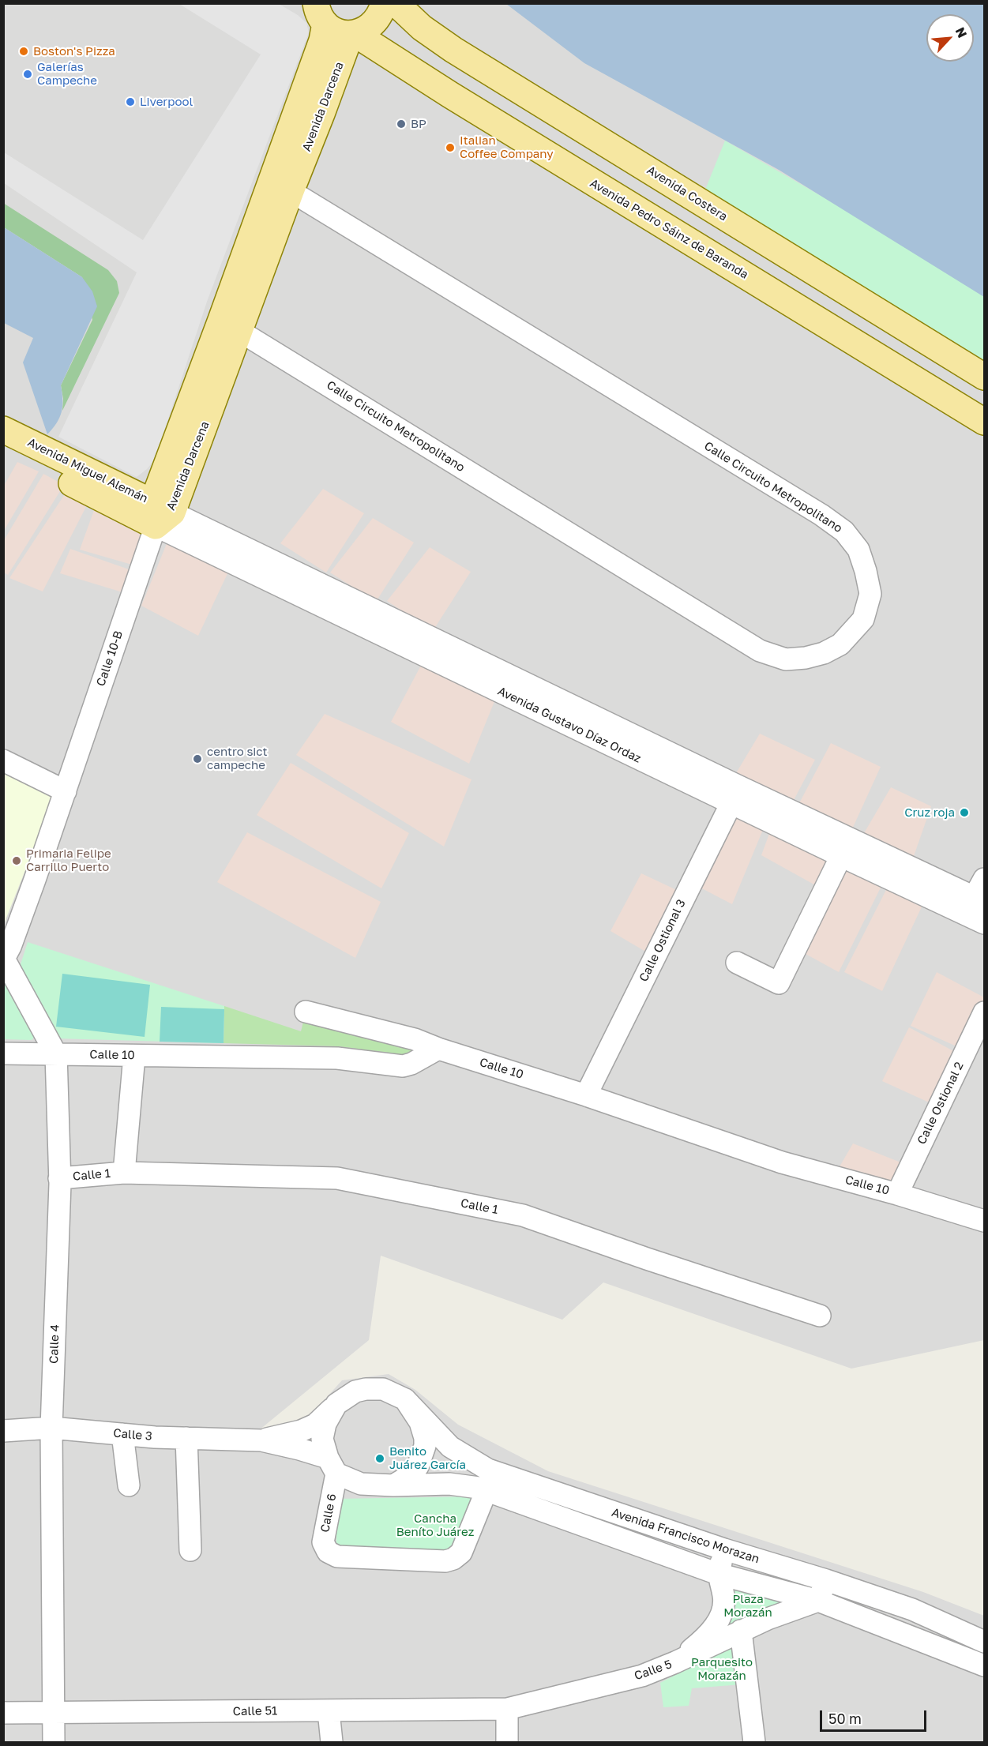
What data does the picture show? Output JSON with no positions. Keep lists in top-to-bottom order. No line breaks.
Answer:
{"streets":{"main road":["Avenida Darcena","Avenida Costera","Avenida Pedro Sáinz de Baranda","Avenida Miguel Alemán"],"street":["Calle Circuito Metropolitano","Calle 10-B","Avenida Gustavo Díaz Ordaz","Calle Ostional 3","Calle 10","Calle Ostional 2","Calle 1","Calle 4","Calle 3","Calle 6","Avenida Francisco Morazan","Calle 5","Calle 51"]},"crossings":[["Avenida Darcena","Avenida Pedro Sáinz de Baranda"],["Avenida Darcena","Calle Circuito Metropolitano"],["Avenida Darcena","Avenida Miguel Alemán"],["Avenida Darcena","Calle 10-B"],["Avenida Darcena","Avenida Gustavo Díaz Ordaz"],["Avenida Miguel Alemán","Calle 10-B"],["Avenida Miguel Alemán","Avenida Gustavo Díaz Ordaz"],["Calle 10-B","Avenida Gustavo Díaz Ordaz"],["Calle 10-B","Calle 4"],["Avenida Gustavo Díaz Ordaz","Calle Ostional 3"],["Calle Ostional 3","Calle 10"],["Calle 10","Calle Ostional 2"],["Calle 10","Calle 1"],["Calle 10","Calle 4"],["Calle 1","Calle 4"],["Calle 4","Calle 3"],["Calle 4","Calle 51"],["Calle 3","Calle 6"],["Calle 3","Avenida Francisco Morazan"],["Calle 6","Avenida Francisco Morazan"],["Avenida Francisco Morazan","Calle 5"],["Calle 5","Calle 51"]],"parks":["Cancha Beníto Juárez","Plaza Morazán","Parquesito Morazán"],"places":["Boston's Pizza","Galerías Campeche","Liverpool","BP","Italian Coffee Company","centro sict campeche","Cruz roja","Primaria Felipe Carrillo Puerto","Benito Juárez García"],"scale_bar":"50 m","north":"top right"}
